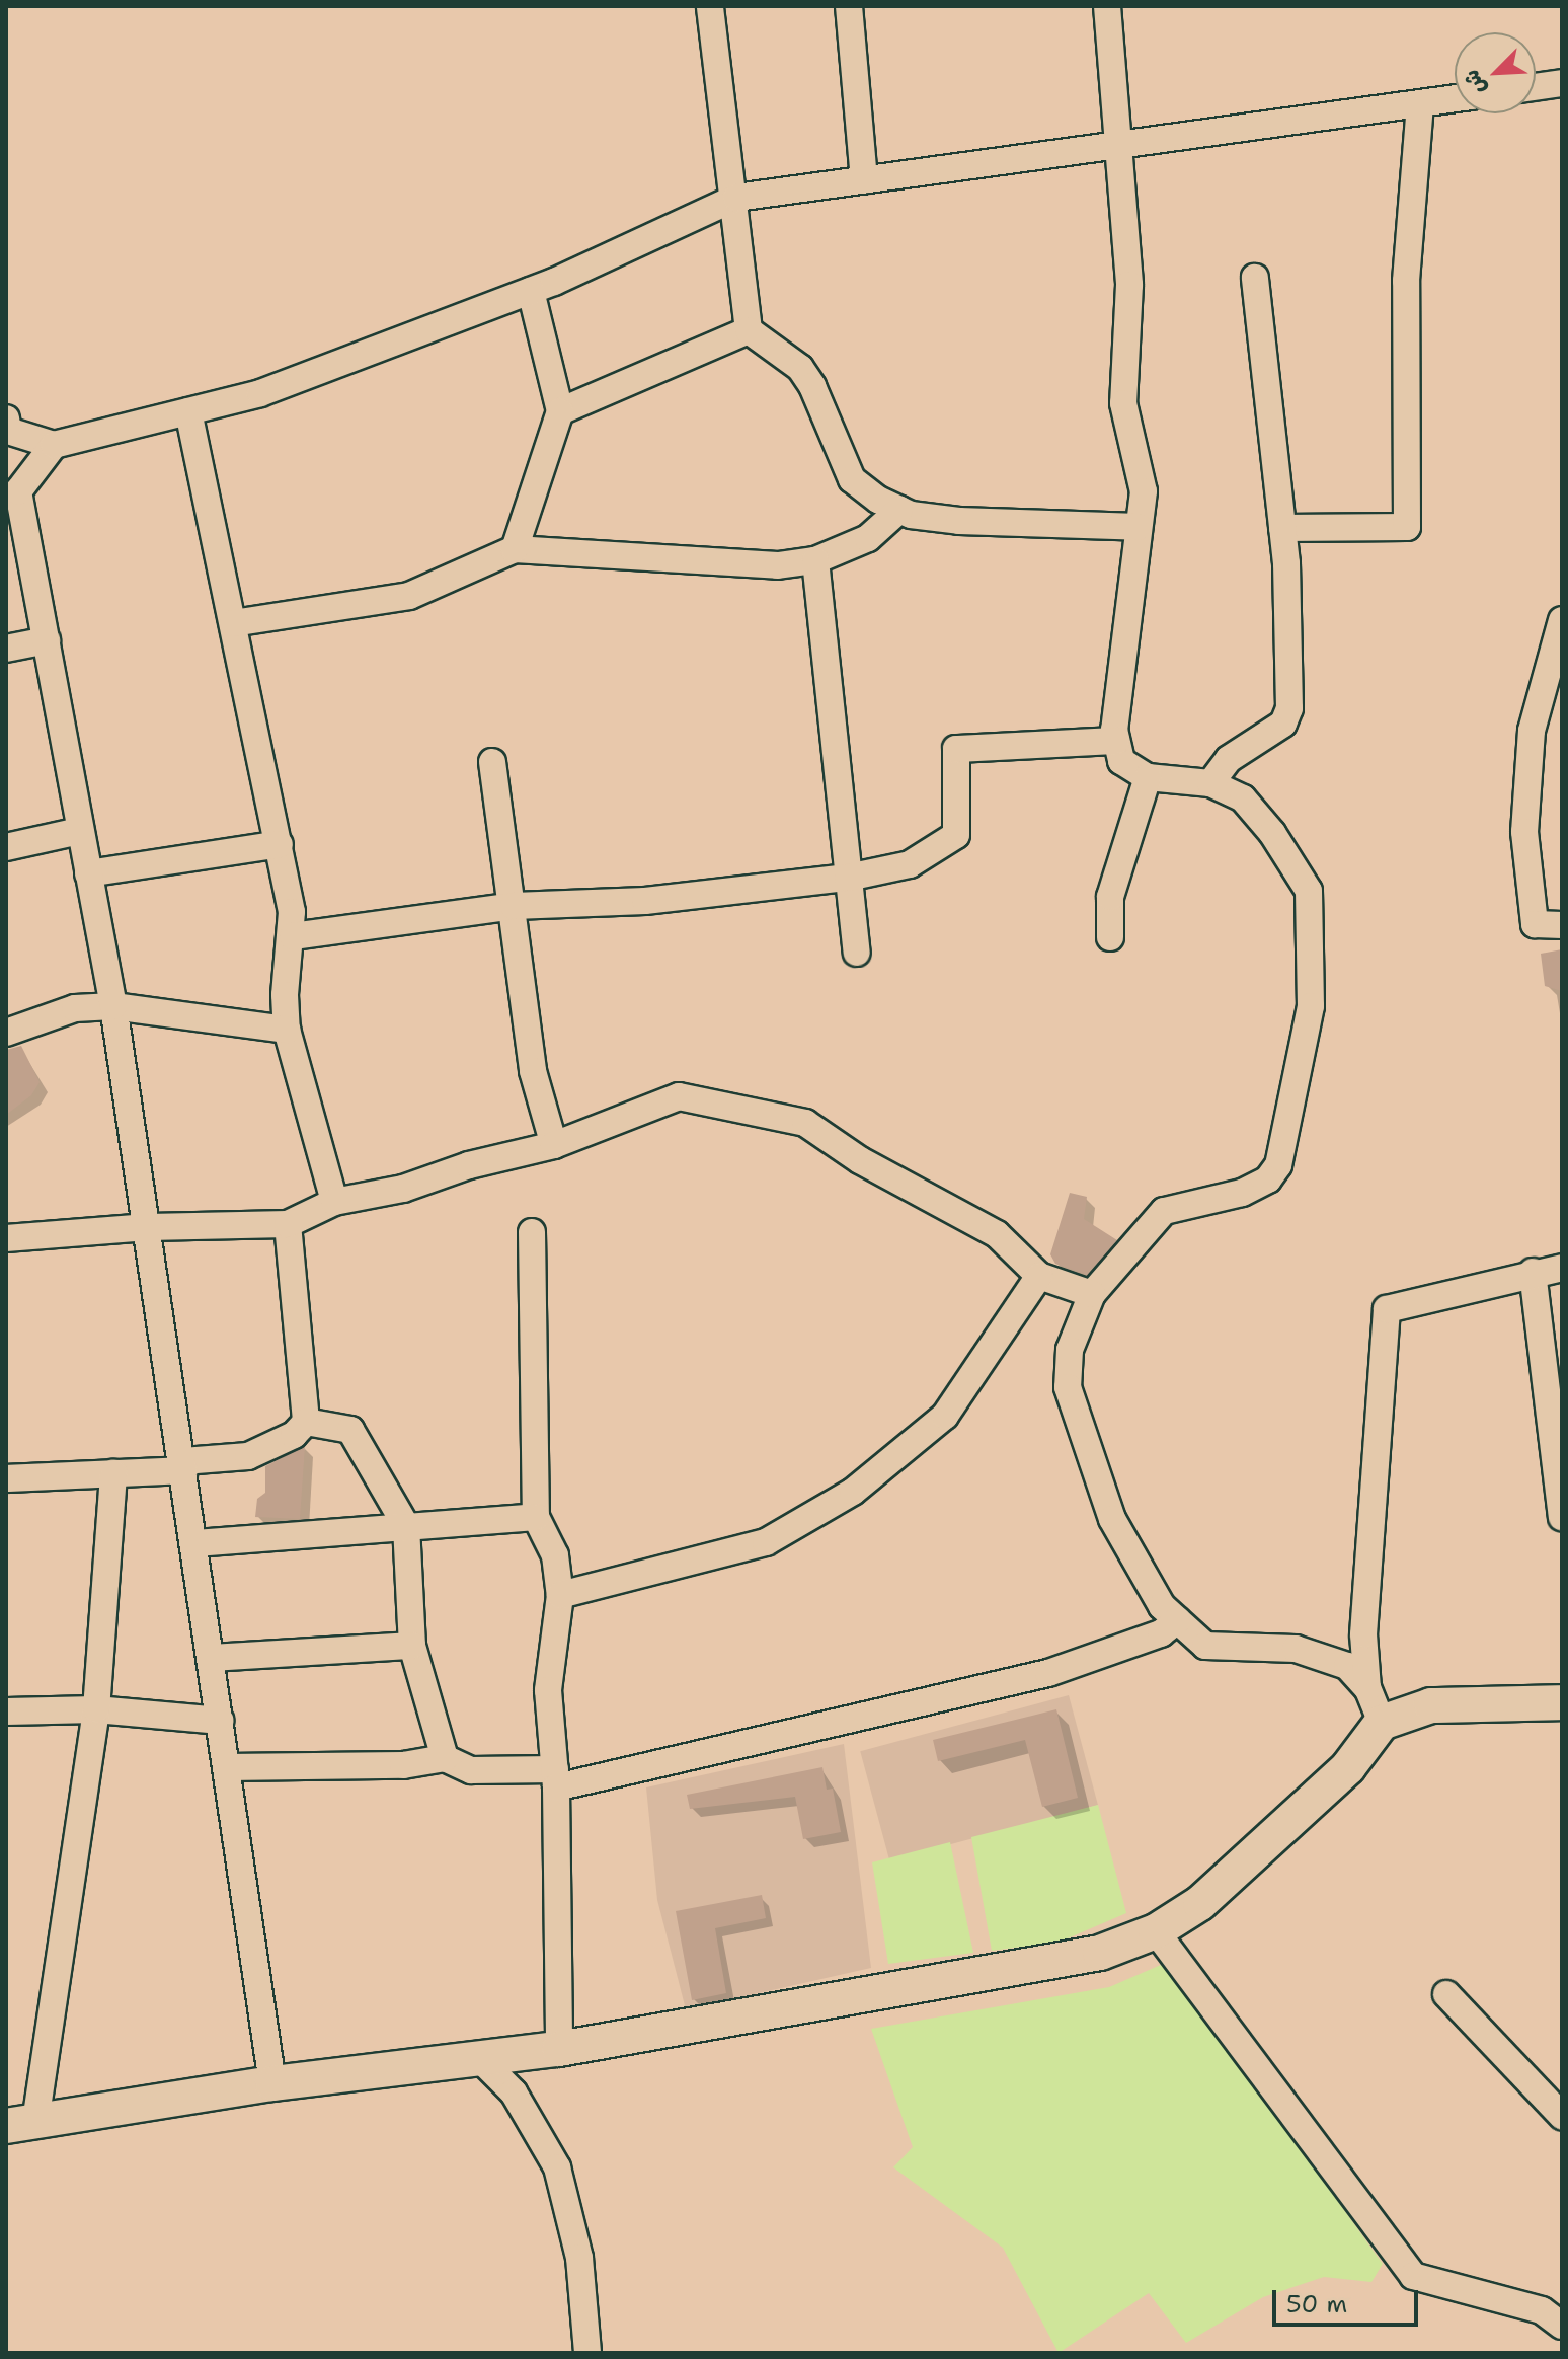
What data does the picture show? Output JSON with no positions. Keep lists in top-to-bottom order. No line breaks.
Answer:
{"scale_bar":"50 m","north":"bottom left"}
